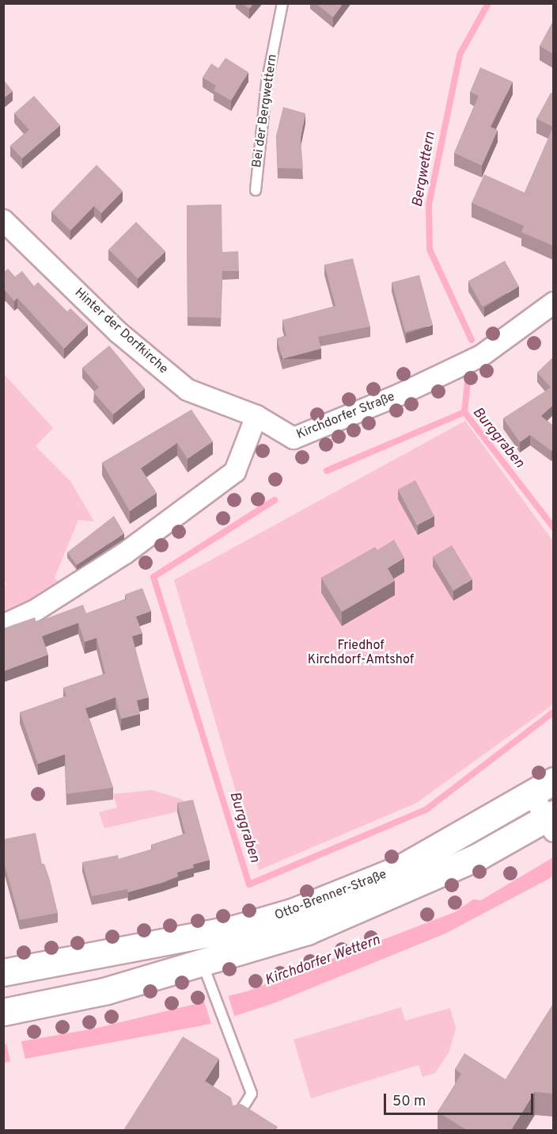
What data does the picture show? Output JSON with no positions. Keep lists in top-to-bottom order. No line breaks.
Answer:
{"streets":{"main road":["Otto-Brenner-Straße"],"street":["Hinter der Dorfkirche","Kirchdorfer Straße"],"lane":["Bei der Bergwettern"]},"crossings":[["Hinter der Dorfkirche","Kirchdorfer Straße"]],"water":["Bergwettern","Burggraben","Kirchdorfer Wettern"],"parks":["Friedhof Kirchdorf-Amtshof"],"scale_bar":"50 m"}
